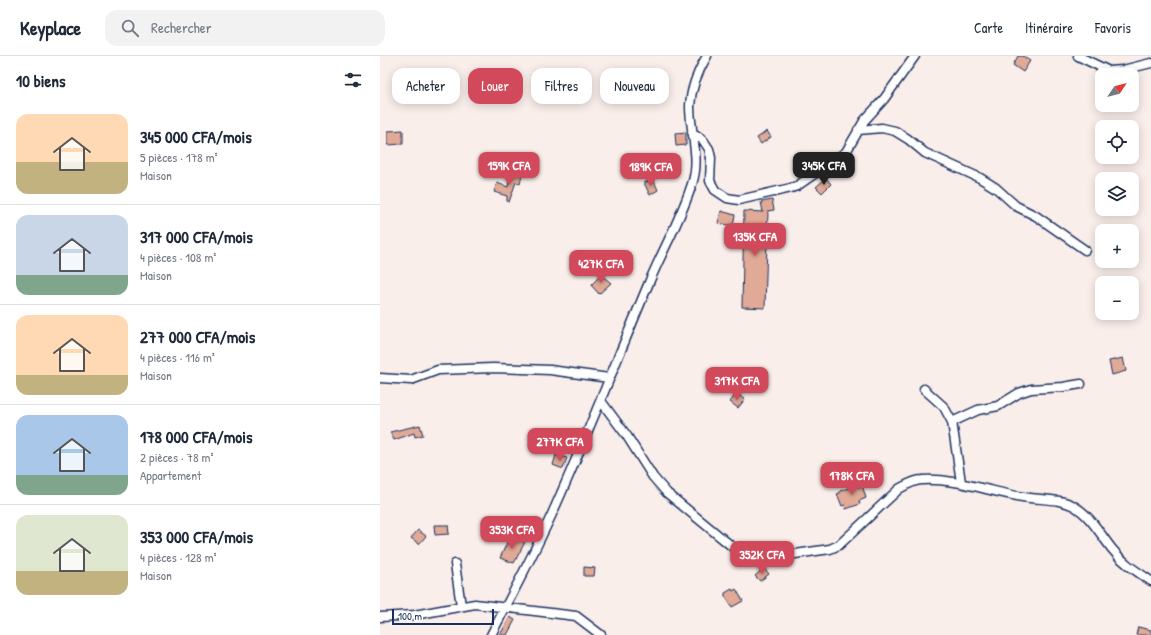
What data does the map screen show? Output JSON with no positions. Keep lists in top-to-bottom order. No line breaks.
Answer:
{"scale_bar":"100 m","north":"top right","page":{"header":"Keyplace","search":"Rechercher","nav":["Carte","Itinéraire","Favoris"],"heading":"10 biens","map_buttons":["+","−"],"chip":["Acheter","Louer","Filtres","Nouveau"],"list":[{"name":"345 000 CFA/mois","note":"5 pièces · 178 m² · Maison"},{"name":"317 000 CFA/mois","note":"4 pièces · 108 m² · Maison"},{"name":"277 000 CFA/mois","note":"4 pièces · 116 m² · Maison"},{"name":"178 000 CFA/mois","note":"2 pièces · 78 m² · Appartement"},{"name":"353 000 CFA/mois","note":"4 pièces · 128 m² · Maison"}],"price":["159K CFA","345K CFA","189K CFA","135K CFA","427K CFA","317K CFA","277K CFA","178K CFA","353K CFA","352K CFA"],"scale":"100 m"}}
